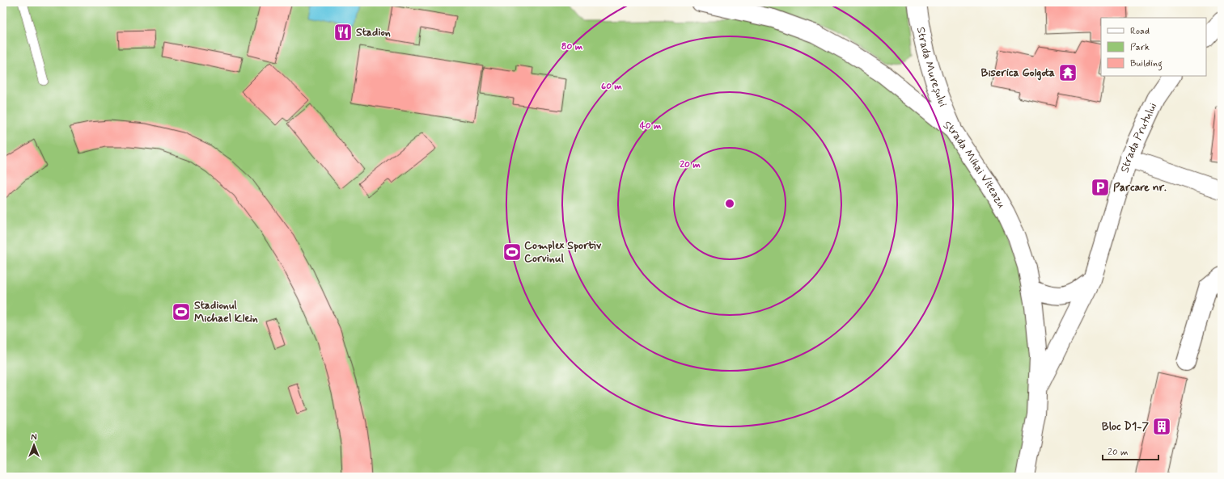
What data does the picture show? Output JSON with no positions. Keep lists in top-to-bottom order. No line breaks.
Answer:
{"streets":{"street":["Strada Mureșului","Strada Prutului","Strada Mihai Viteazu"]},"crossings":[["Strada Mureșului","Strada Mihai Viteazu"],["Strada Prutului","Strada Mihai Viteazu"]],"places":{"restaurant":["Stadion"],"temple":["Biserica Golgota"],"parking":["Parcare nr."],"sports":["Complex Sportiv Corvinul","Stadionul Michael Klein"],"building":["Bloc D1-7"]},"legend":["Road","Park","Building"],"scale_bar":"20 m","north":"top","rings":["80 m","60 m","40 m","20 m"]}
